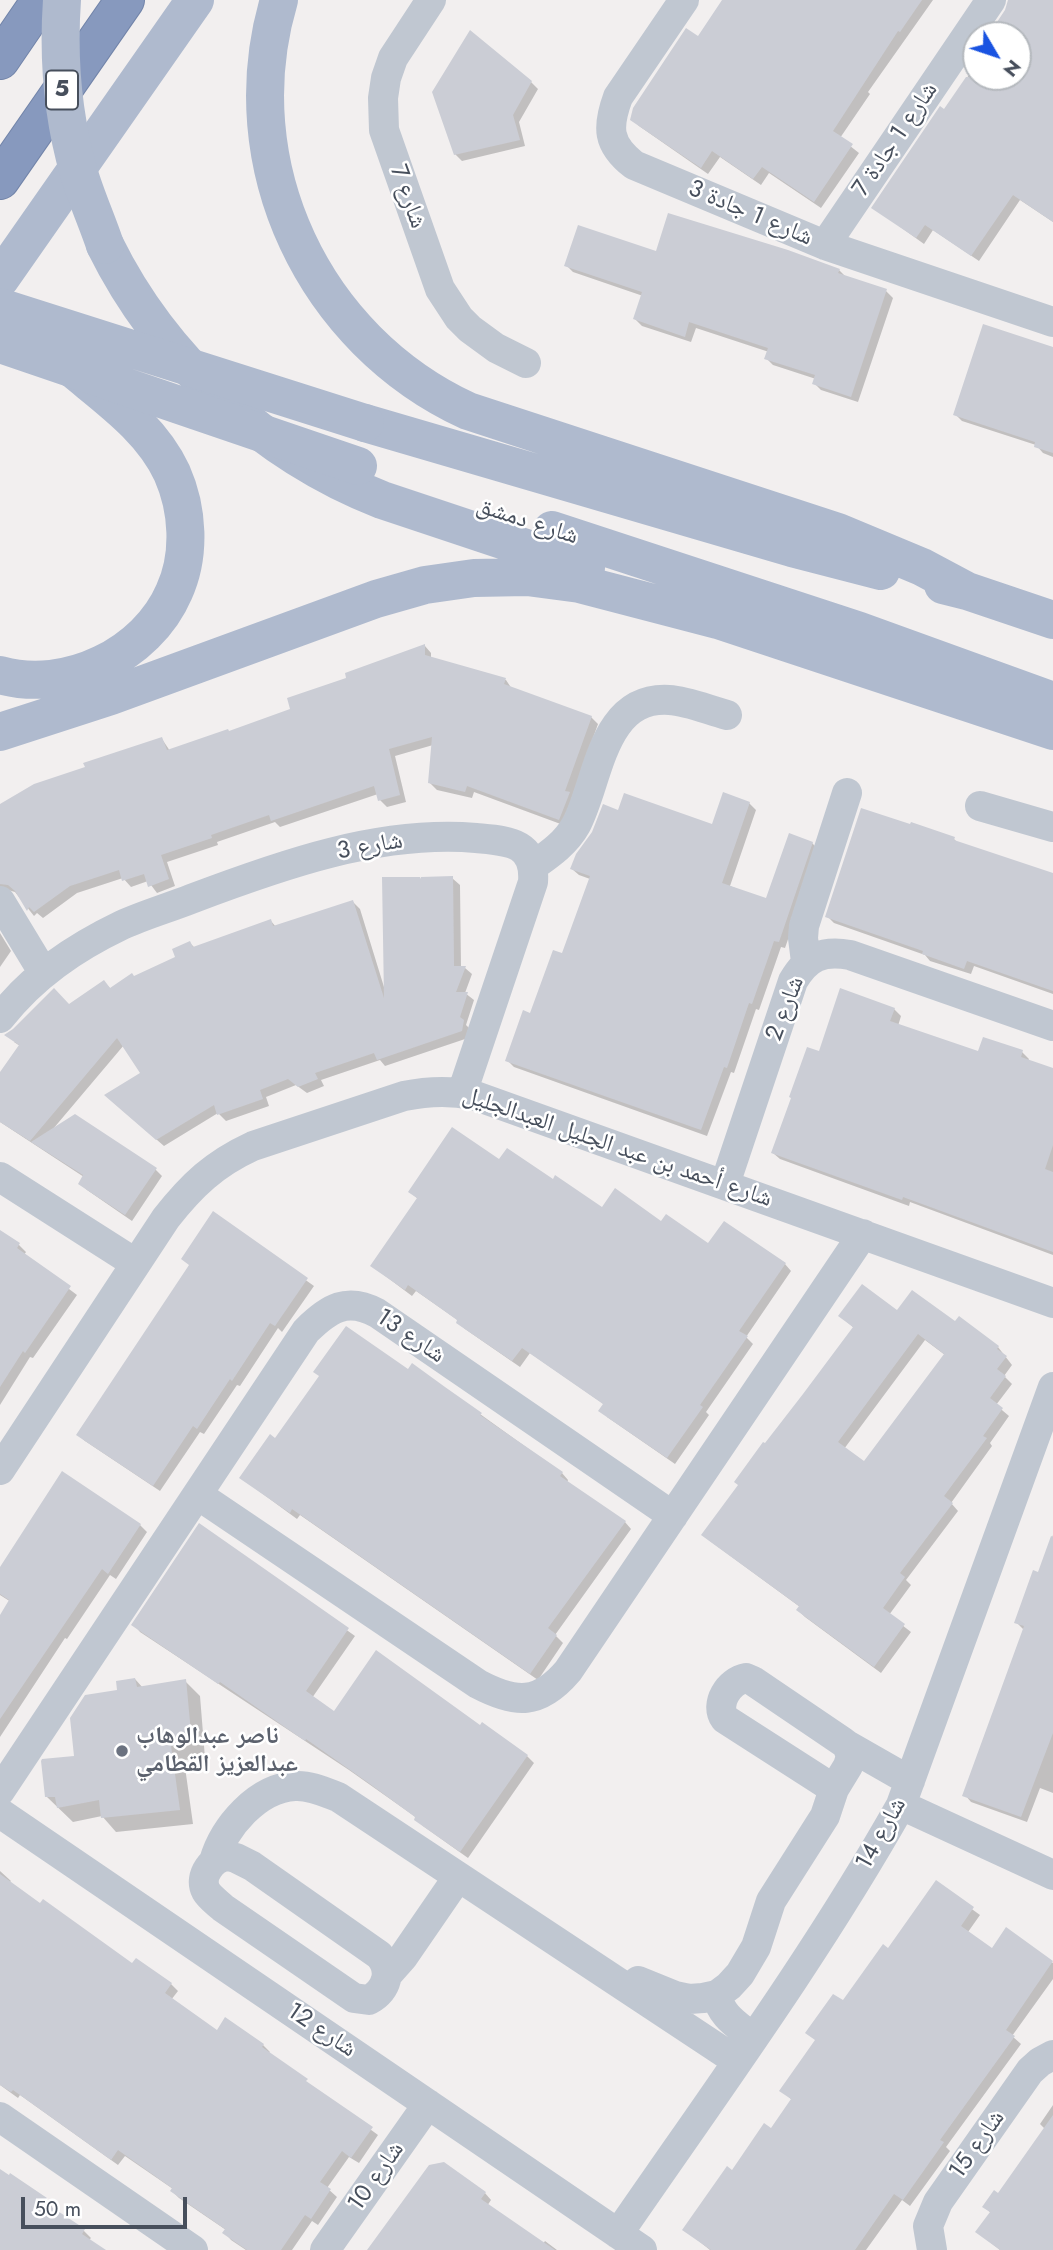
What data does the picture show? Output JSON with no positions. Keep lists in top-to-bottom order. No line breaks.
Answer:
{"streets":{"highway":["5"],"main road":["شارع دمشق"],"street":["شارع 1 جادة 7","شارع 7","شارع 1 جادة 3","شارع 3","شارع 2","شارع أحمد بن عبد الجليل العبدالجليل","شارع 13","شارع 14","شارع 12","شارع 15","شارع 10"]},"crossings":[["شارع 1 جادة 7","شارع 1 جادة 3"],["شارع 2","شارع أحمد بن عبد الجليل العبدالجليل"],["شارع 14","شارع 12"],["شارع 12","شارع 10"]],"places":["ناصر عبدالوهاب عبدالعزيز القطامي"],"scale_bar":"50 m","north":"bottom right"}
